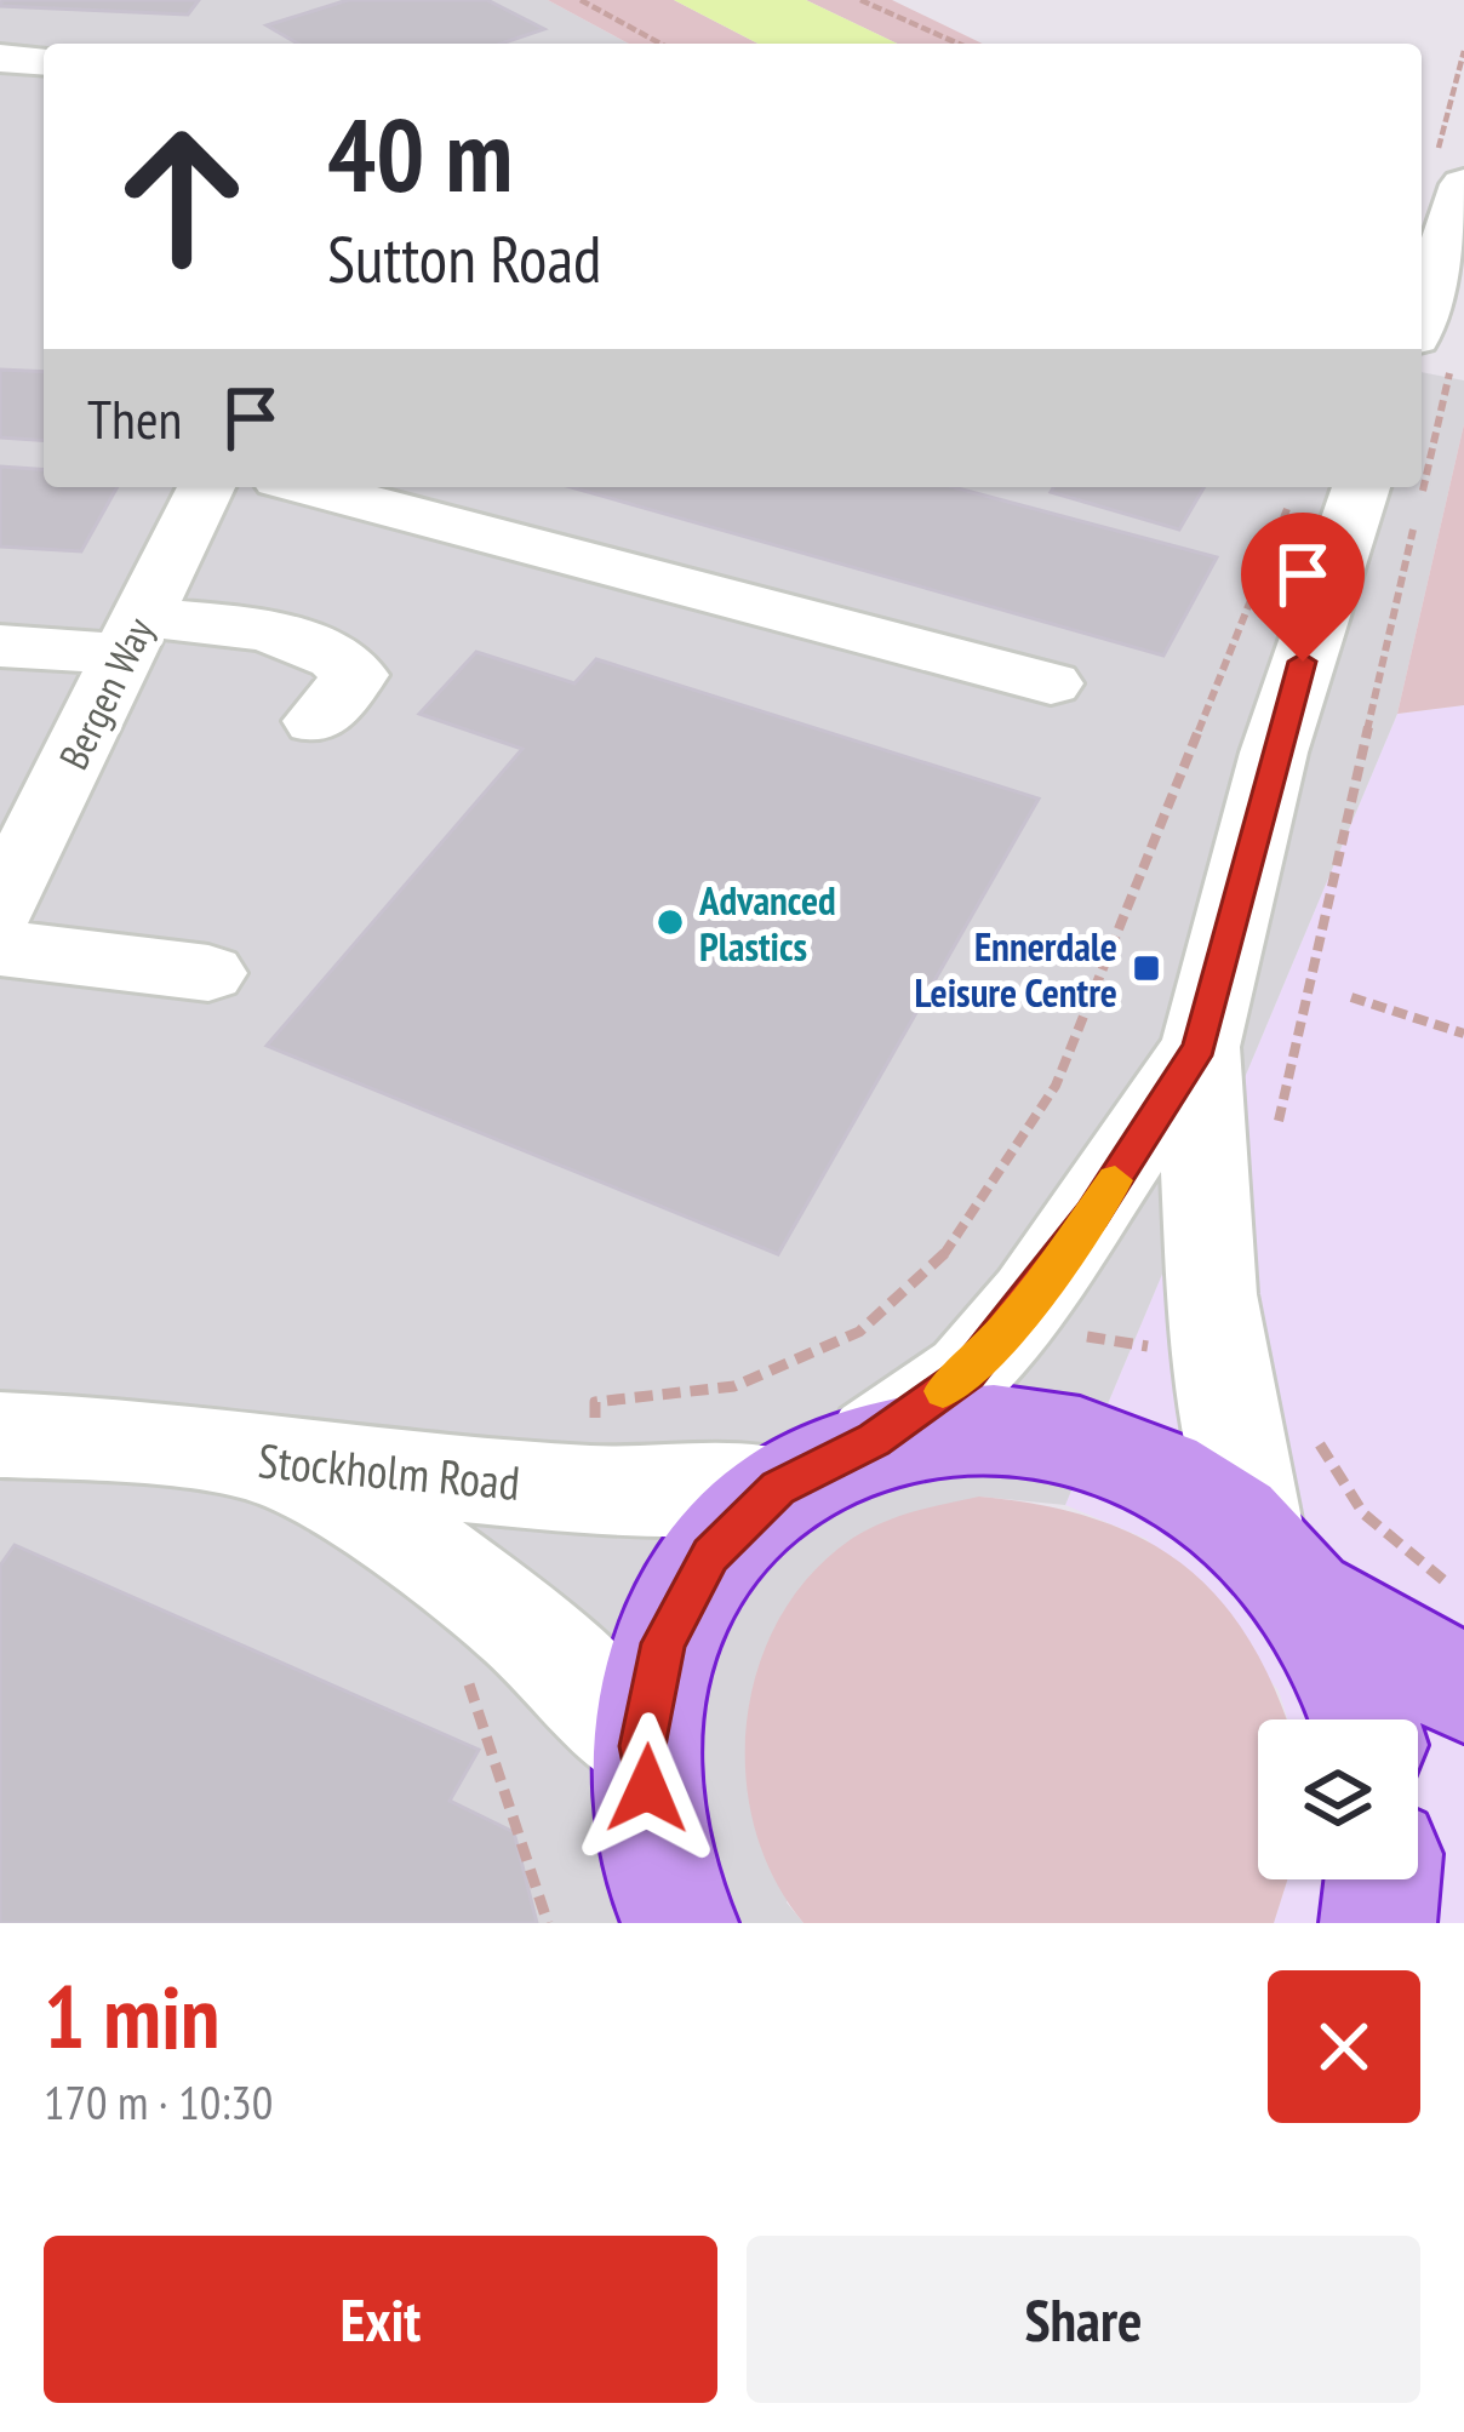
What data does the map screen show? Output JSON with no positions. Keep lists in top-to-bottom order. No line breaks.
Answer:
{"streets":{"street":["Bergen Way","Stockholm Road"]},"places":{"other":["Advanced Plastics"],"transit":["Ennerdale Leisure Centre"]},"page":{"turn":["40 m","Sutton Road"],"then":"Then","heading":["1 min","170 m · 10:30"],"buttons":["Exit","Share"]}}
